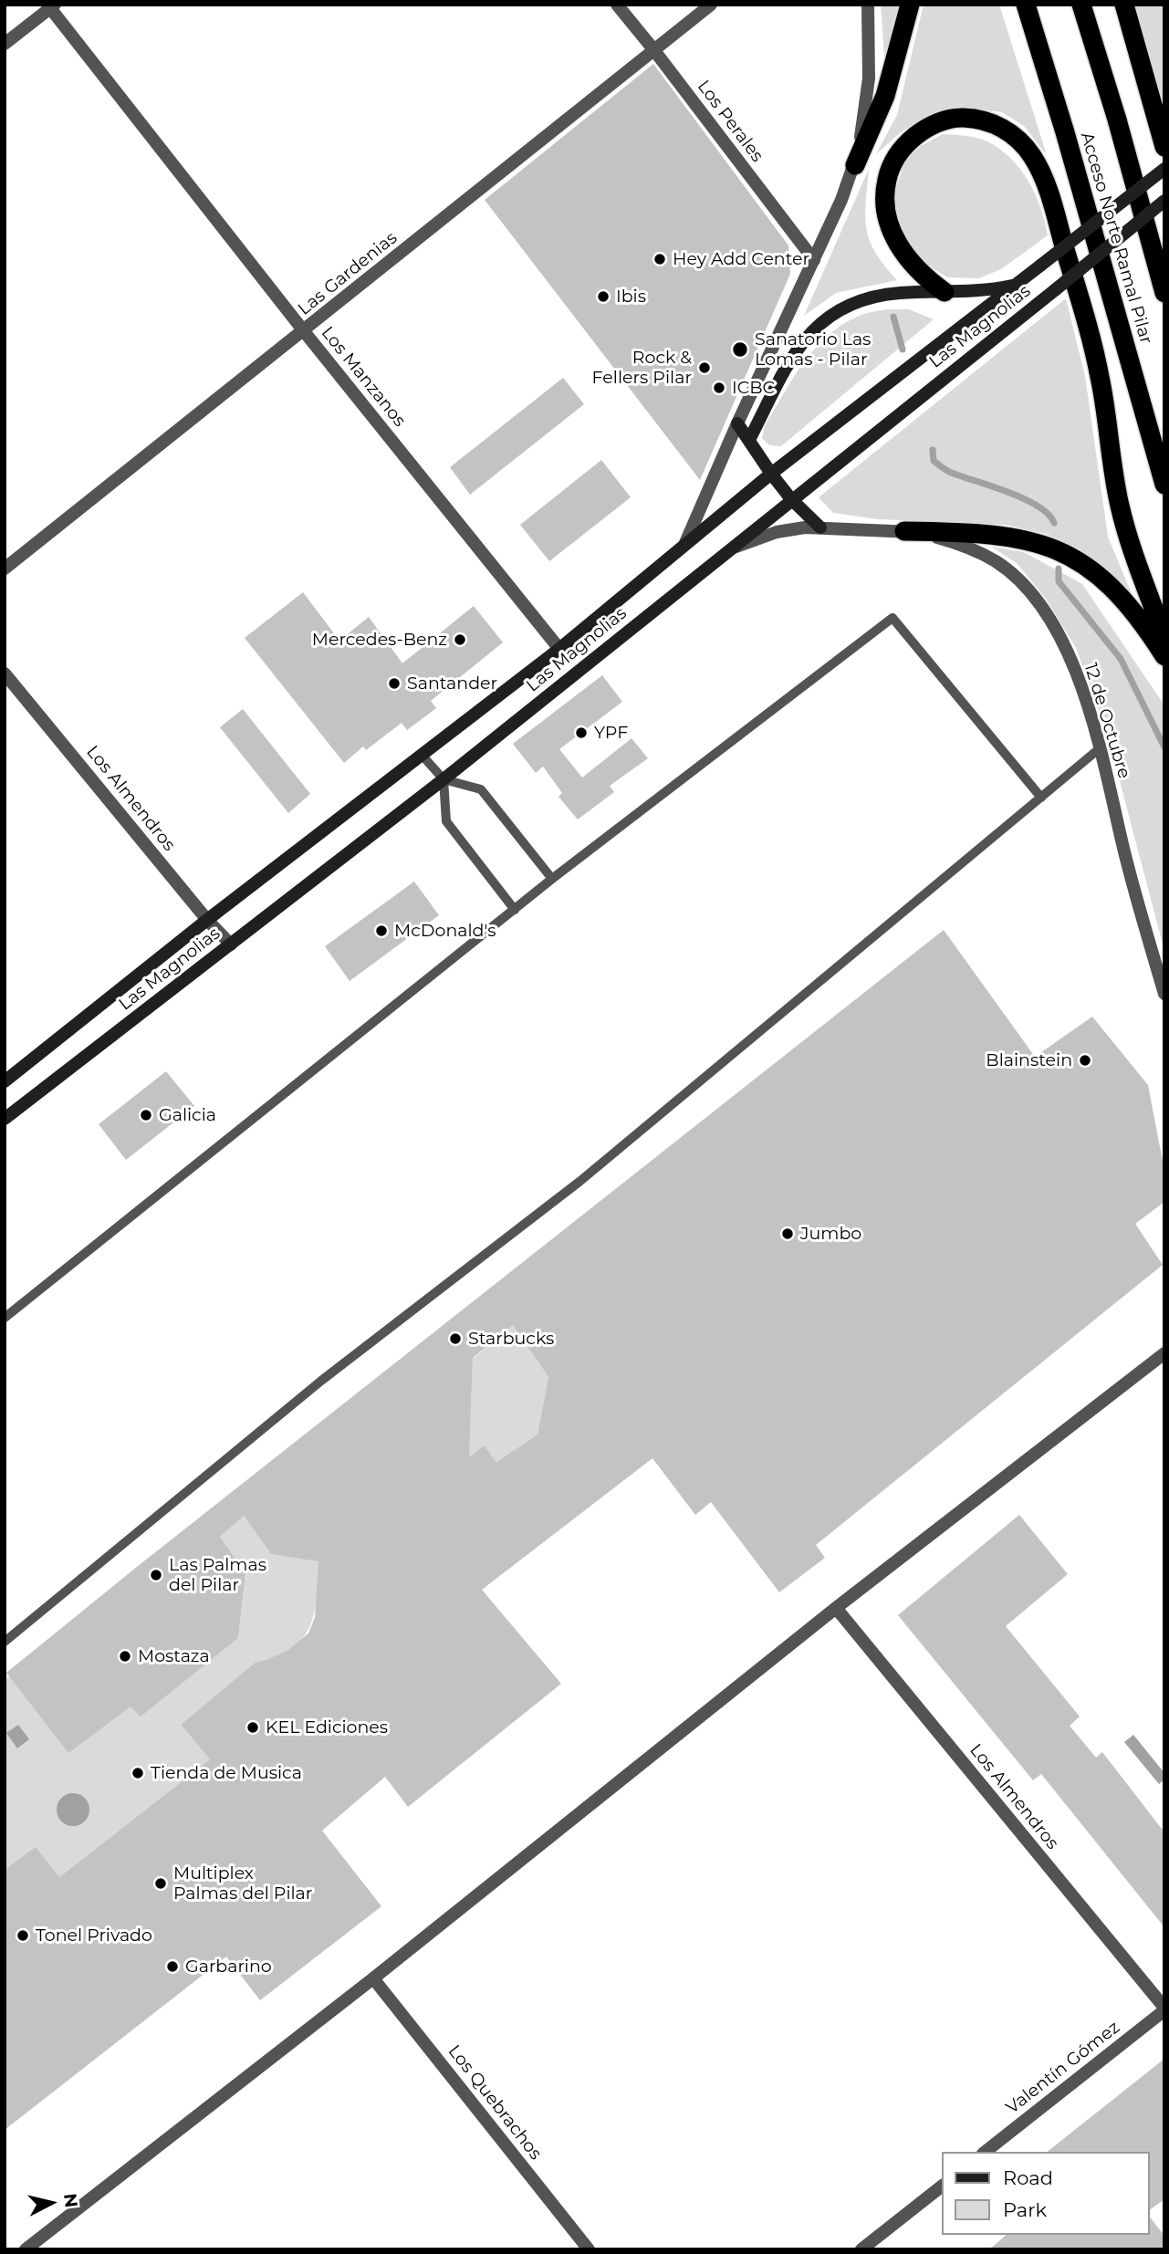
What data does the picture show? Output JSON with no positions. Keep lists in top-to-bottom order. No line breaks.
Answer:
{"streets":{"highway":["Acceso Norte Ramal Pilar"],"main road":["Las Magnolias"],"street":["Los Perales","Las Gardenias","Los Manzanos","12 de Octubre","Los Almendros","Valentín Gómez","Los Quebrachos"]},"crossings":[["Los Perales","Las Gardenias"],["Las Gardenias","Los Manzanos"],["Las Magnolias","Los Manzanos"],["Las Magnolias","12 de Octubre"],["Las Magnolias","Los Almendros"],["Los Almendros","Valentín Gómez"]],"places":["Hey Add Center","Ibis","Sanatorio Las Lomas - Pilar","Rock & Fellers Pilar","ICBC","Mercedes-Benz","Santander","YPF","McDonald's","Blainstein","Galicia","Jumbo","Starbucks","Las Palmas del Pilar","Mostaza","KEL Ediciones","Tienda de Musica","Multiplex Palmas del Pilar","Tonel Privado","Garbarino"],"legend":["Road","Park"],"north":"right"}
